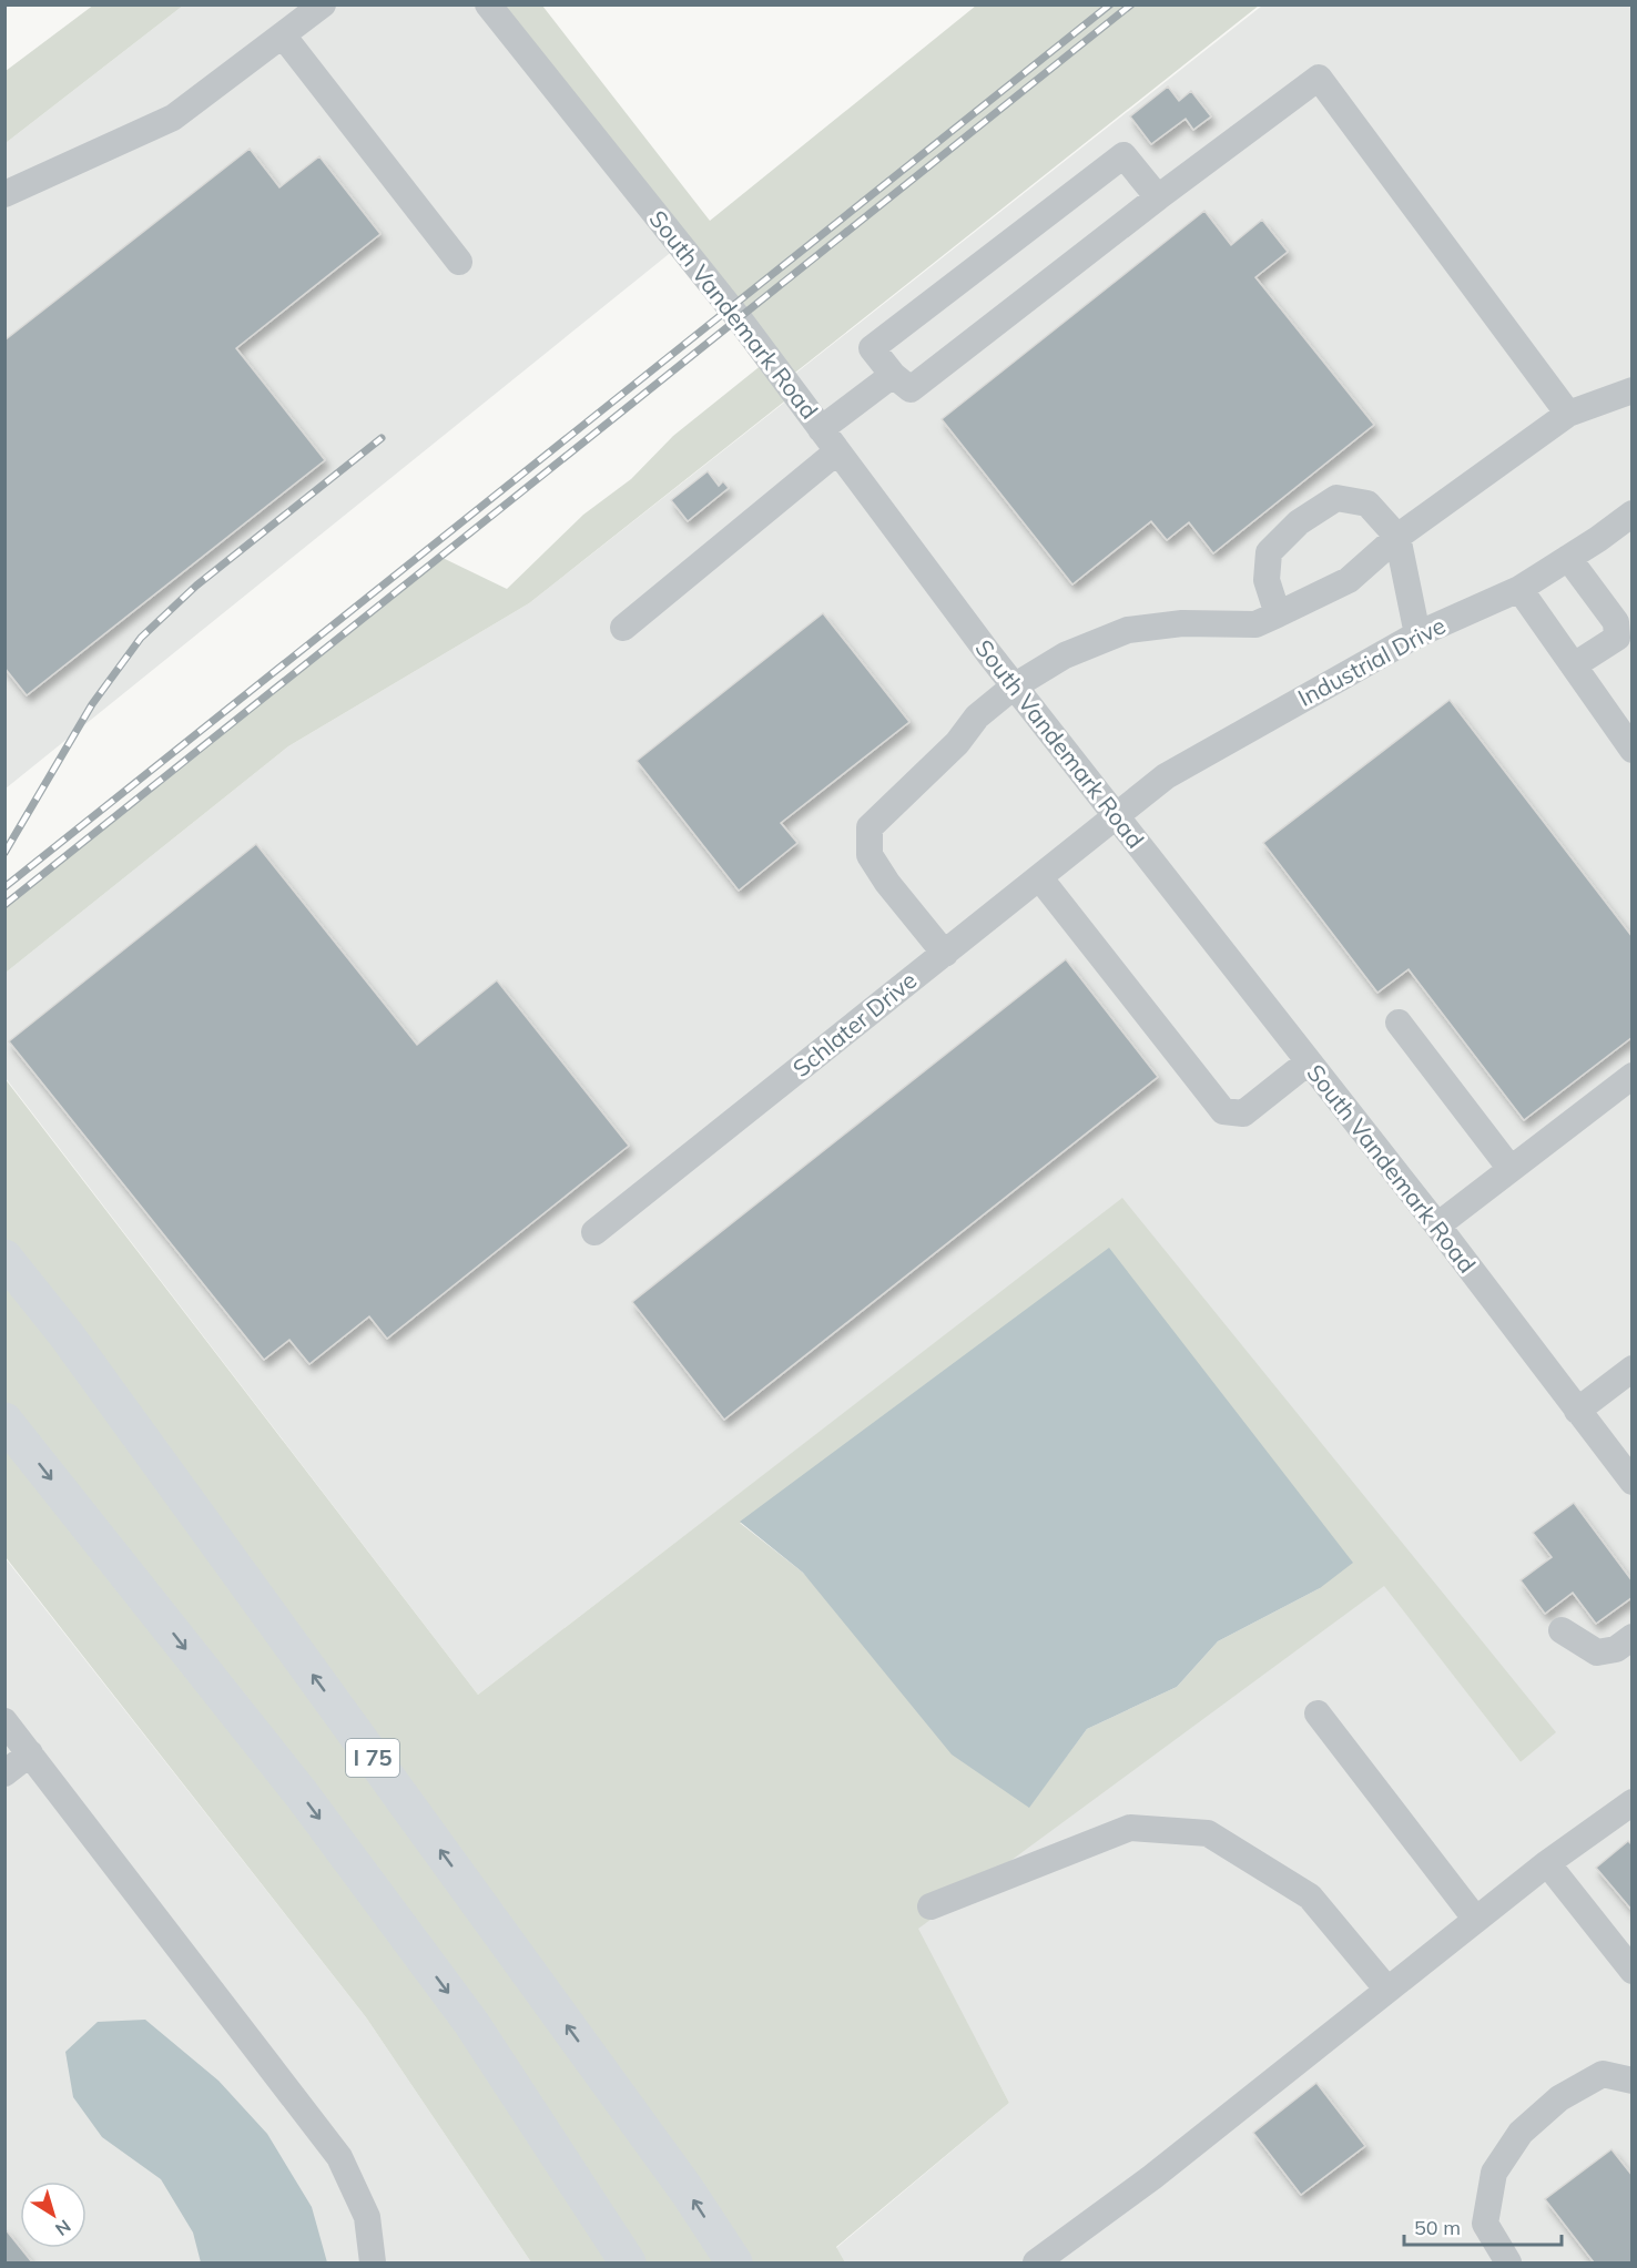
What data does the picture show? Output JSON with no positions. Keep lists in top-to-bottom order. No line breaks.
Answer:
{"streets":{"highway":["I 75"],"street":["South Vandemark Road","Industrial Drive","Schlater Drive"]},"crossings":[["South Vandemark Road","Industrial Drive"],["South Vandemark Road","Schlater Drive"],["Industrial Drive","Schlater Drive"]],"scale_bar":"50 m","north":"bottom right"}
